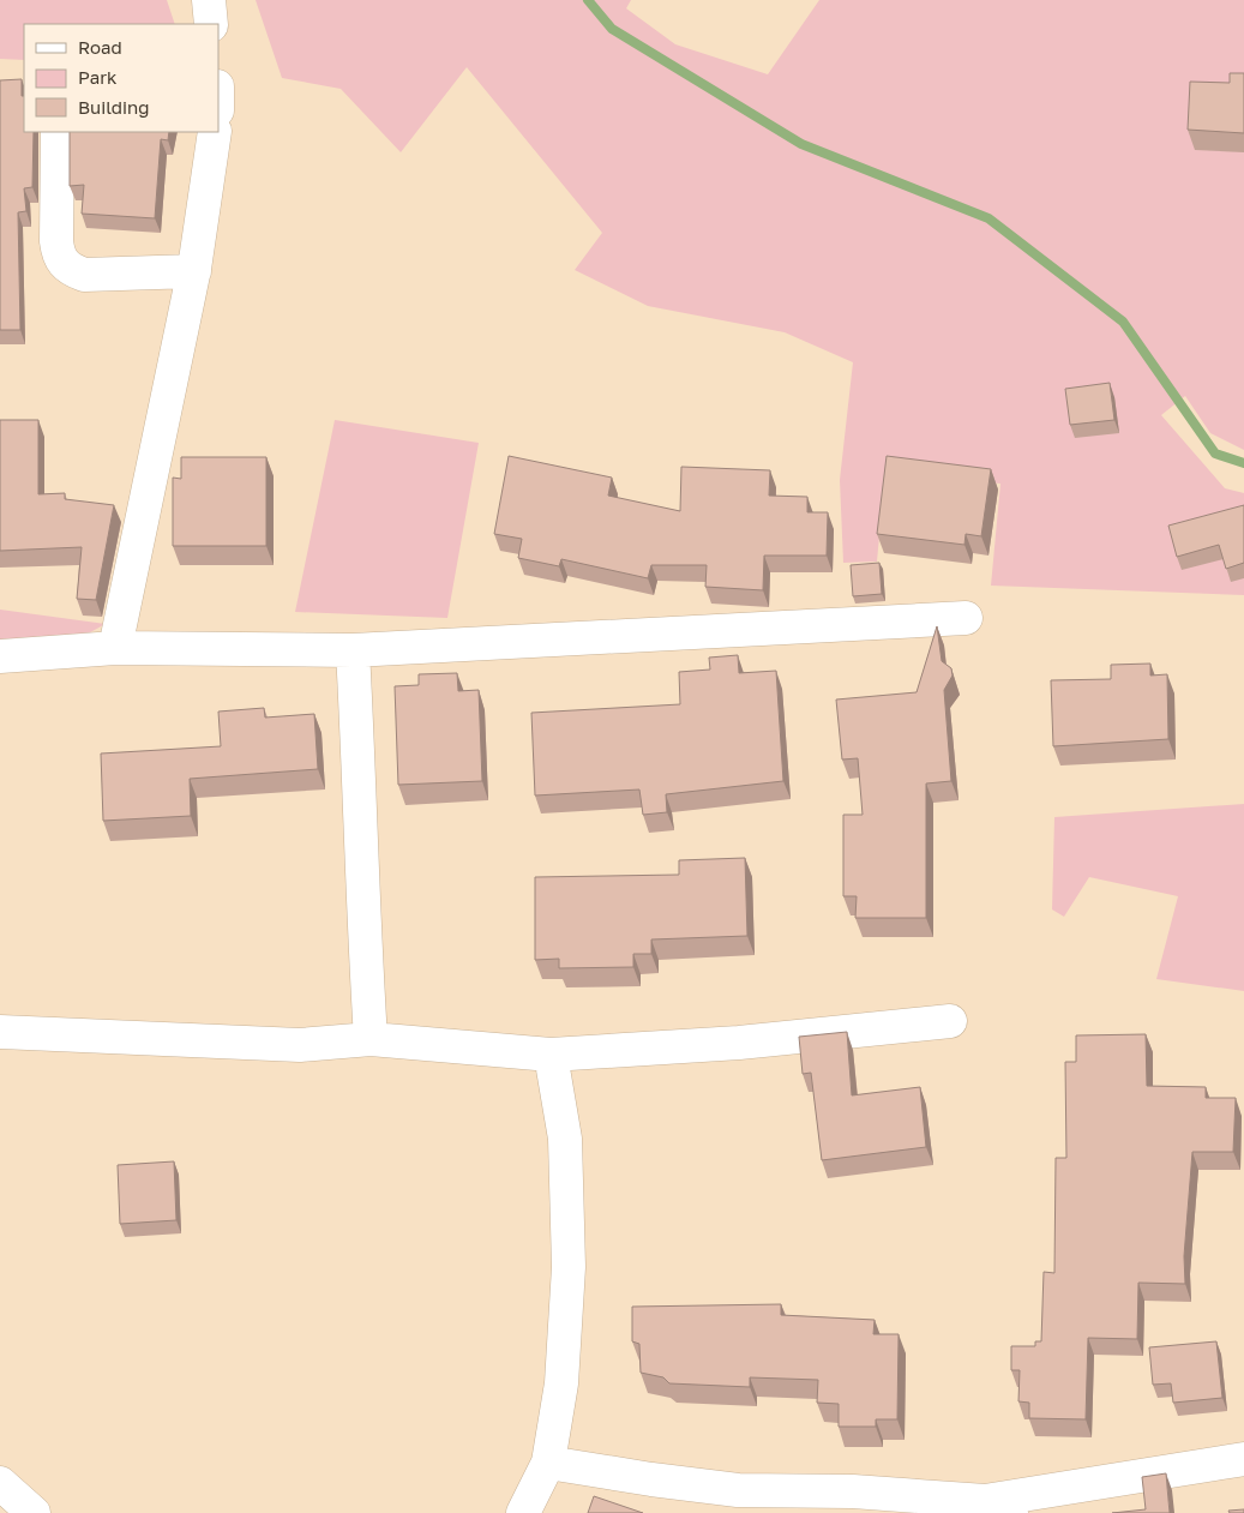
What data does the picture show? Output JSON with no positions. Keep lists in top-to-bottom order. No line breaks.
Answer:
{"legend":["Road","Park","Building"]}
